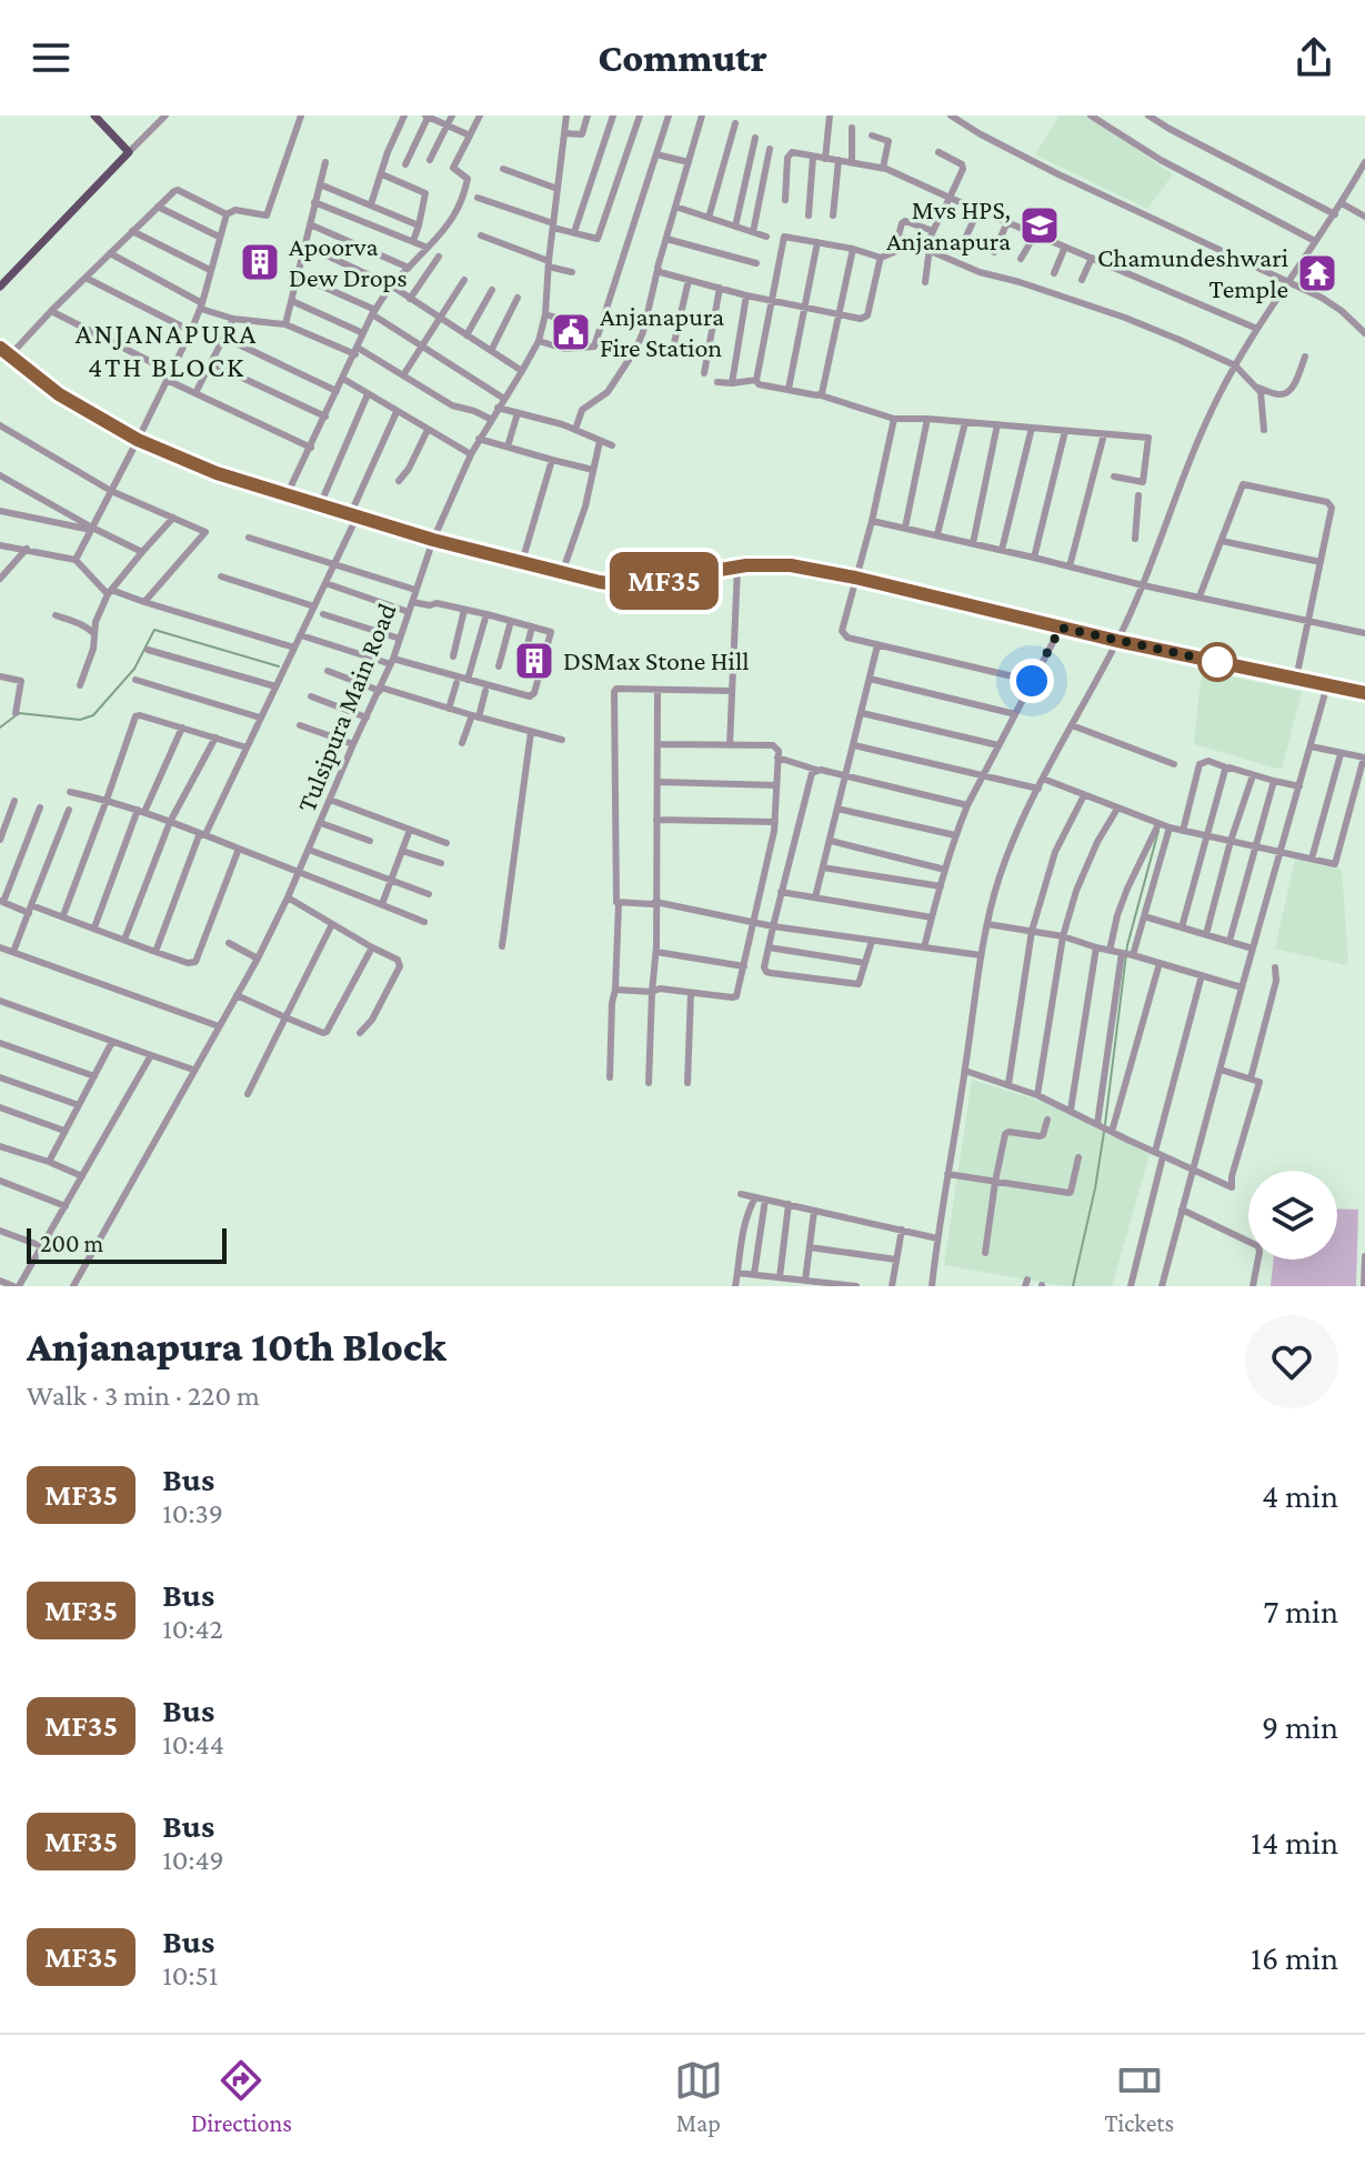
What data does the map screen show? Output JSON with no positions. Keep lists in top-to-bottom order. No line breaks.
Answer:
{"streets":{"street":["Tulsipura Main Road"]},"districts":["ANJANAPURA 4TH BLOCK"],"places":{"school or university":["Mvs HPS, Anjanapura"],"building":["Apoorva Dew Drops","DSMax Stone Hill"],"temple":["Chamundeshwari Temple"],"public building":["Anjanapura Fire Station"]},"lines":["bus line MF35"],"scale_bar":"200 m","page":{"header":"Commutr","on_map":"MF35","scale":"200 m","heading":["Anjanapura 10th Block","Walk · 3 min · 220 m"],"list":[{"mark":"MF35","name":"Bus","note":"10:39","value":"4 min"},{"mark":"MF35","name":"Bus","note":"10:42","value":"7 min"},{"mark":"MF35","name":"Bus","note":"10:44","value":"9 min"},{"mark":"MF35","name":"Bus","note":"10:49","value":"14 min"},{"mark":"MF35","name":"Bus","note":"10:51","value":"16 min"}],"tabs":["Directions","Map","Tickets"]}}
